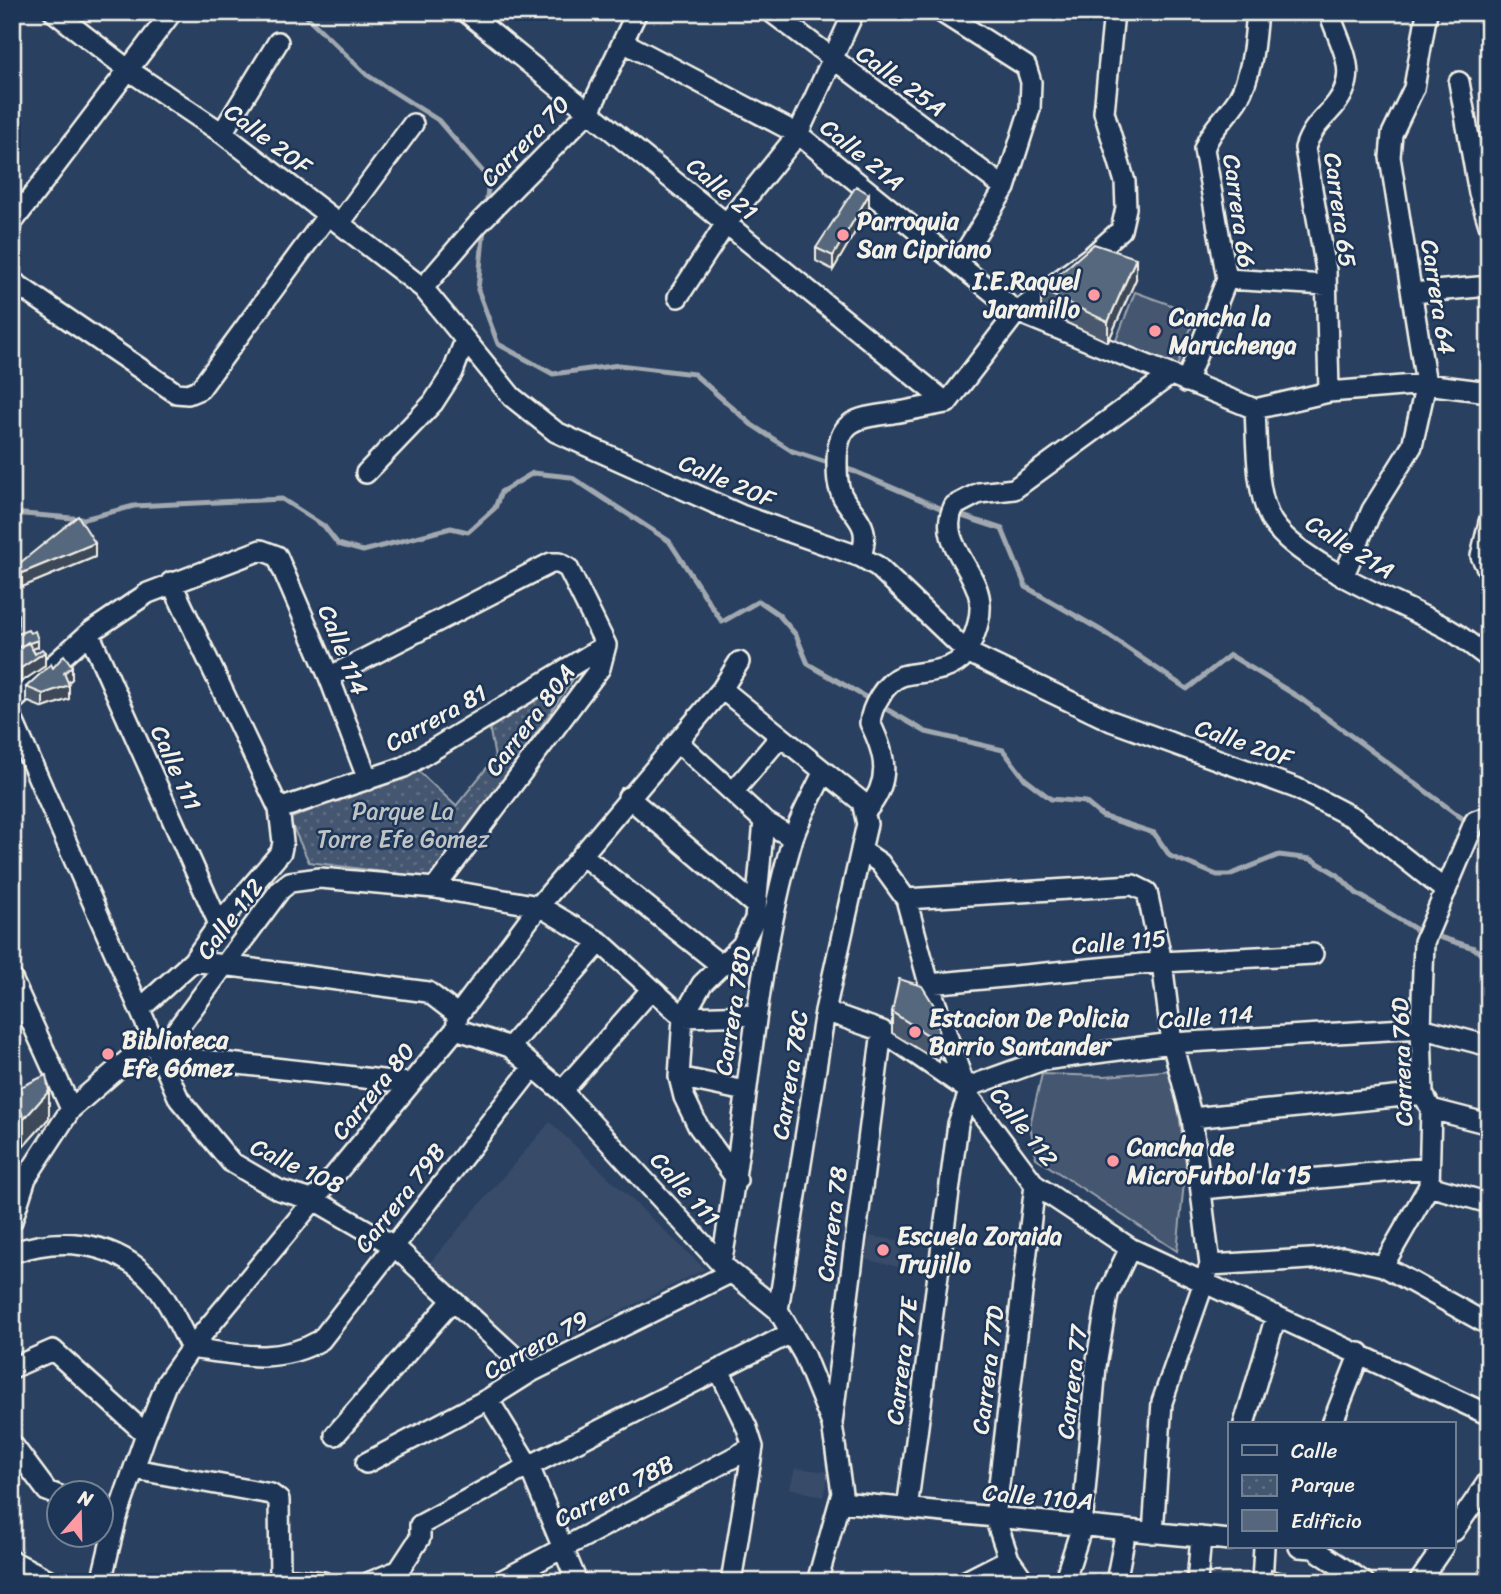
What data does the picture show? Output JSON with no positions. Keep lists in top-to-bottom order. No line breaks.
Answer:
{"streets":{"street":["Calle 25A","Calle 20F","Carrera 70","Calle 21A","Calle 21","Carrera 65","Carrera 66","Carrera 64","Calle 114","Carrera 81","Carrera 80A","Calle 111","Calle 112","Calle 115","Carrera 78D","Carrera 76D","Carrera 78C","Carrera 80","Calle 108","Carrera 79B","Carrera 78","Carrera 79","Carrera 77E","Carrera 77D","Carrera 77","Carrera 78B","Calle 110A"]},"crossings":[["Calle 20F","Carrera 70"],["Calle 20F","Carrera 76D"],["Carrera 70","Calle 21A"],["Carrera 70","Calle 21"],["Calle 21A","Carrera 66"],["Calle 21A","Carrera 64"],["Calle 114","Carrera 81"],["Calle 114","Calle 112"],["Calle 114","Carrera 76D"],["Calle 114","Carrera 77E"],["Carrera 81","Carrera 80A"],["Carrera 80A","Calle 112"],["Calle 111","Calle 112"],["Calle 111","Carrera 78D"],["Calle 111","Carrera 78C"],["Calle 111","Carrera 80"],["Calle 111","Carrera 79B"],["Calle 111","Carrera 78"],["Calle 111","Carrera 79"],["Calle 112","Calle 115"],["Calle 112","Carrera 76D"],["Calle 112","Carrera 78C"],["Calle 112","Carrera 80"],["Calle 112","Calle 108"],["Calle 112","Carrera 77E"],["Calle 112","Carrera 77D"],["Calle 112","Carrera 77"],["Carrera 78D","Carrera 79"],["Carrera 80","Calle 108"],["Carrera 80","Carrera 79B"],["Calle 108","Carrera 79B"],["Calle 108","Carrera 79"],["Carrera 77E","Calle 110A"],["Carrera 77D","Calle 110A"],["Carrera 77","Calle 110A"]],"parks":["Parque La Torre Efe Gomez"],"places":["Parroquia San Cipriano","I.E.Raquel Jaramillo","Cancha la Maruchenga","Estacion De Policia Barrio Santander","Biblioteca Efe Gómez","Cancha de MicroFutbol la 15","Escuela Zoraida Trujillo"],"legend":["Calle","Parque","Edificio"],"north":"top"}
